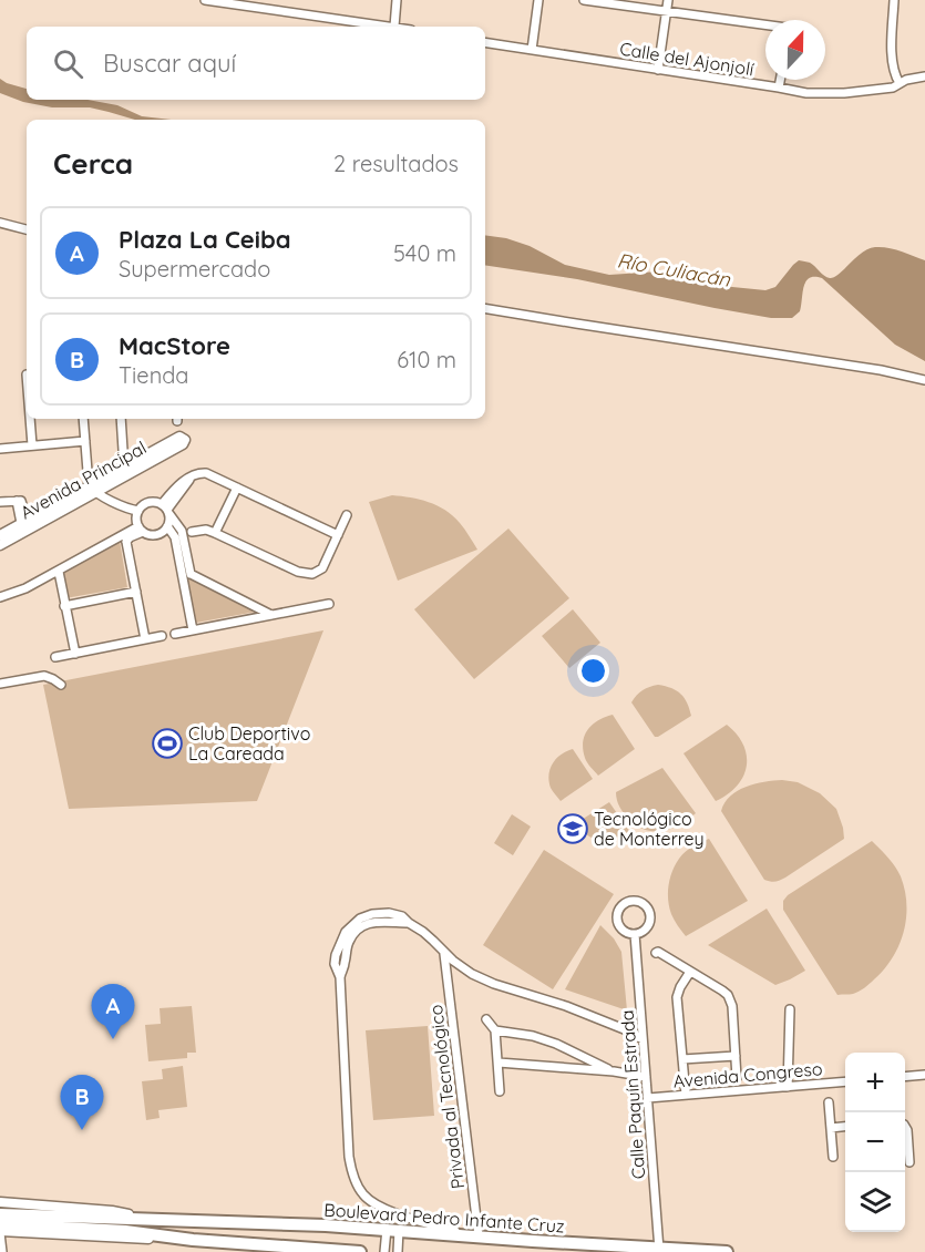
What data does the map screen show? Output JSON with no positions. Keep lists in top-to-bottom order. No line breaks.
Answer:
{"streets":{"highway":["Boulevard Pedro Infante Cruz"],"street":["Calle del Ajonjolí","Avenida Principal","Avenida Congreso","Calle Paquín Estrada","Privada al Tecnológico"]},"crossings":[["Avenida Congreso","Calle Paquín Estrada"],["Calle Paquín Estrada","Boulevard Pedro Infante Cruz"],["Privada al Tecnológico","Boulevard Pedro Infante Cruz"]],"water":["Río Culiacán"],"places":{"sports":["Club Deportivo La Careada"],"school or university":["Tecnológico de Monterrey"]},"north":"top","page":{"search":"Buscar aquí","heading":["Cerca","2 resultados"],"list":[{"mark":"A","name":"Plaza La Ceiba","note":"Supermercado","value":"540 m"},{"mark":"B","name":"MacStore","note":"Tienda","value":"610 m"}],"pins":["A","B"],"map_buttons":["+","−"]}}
